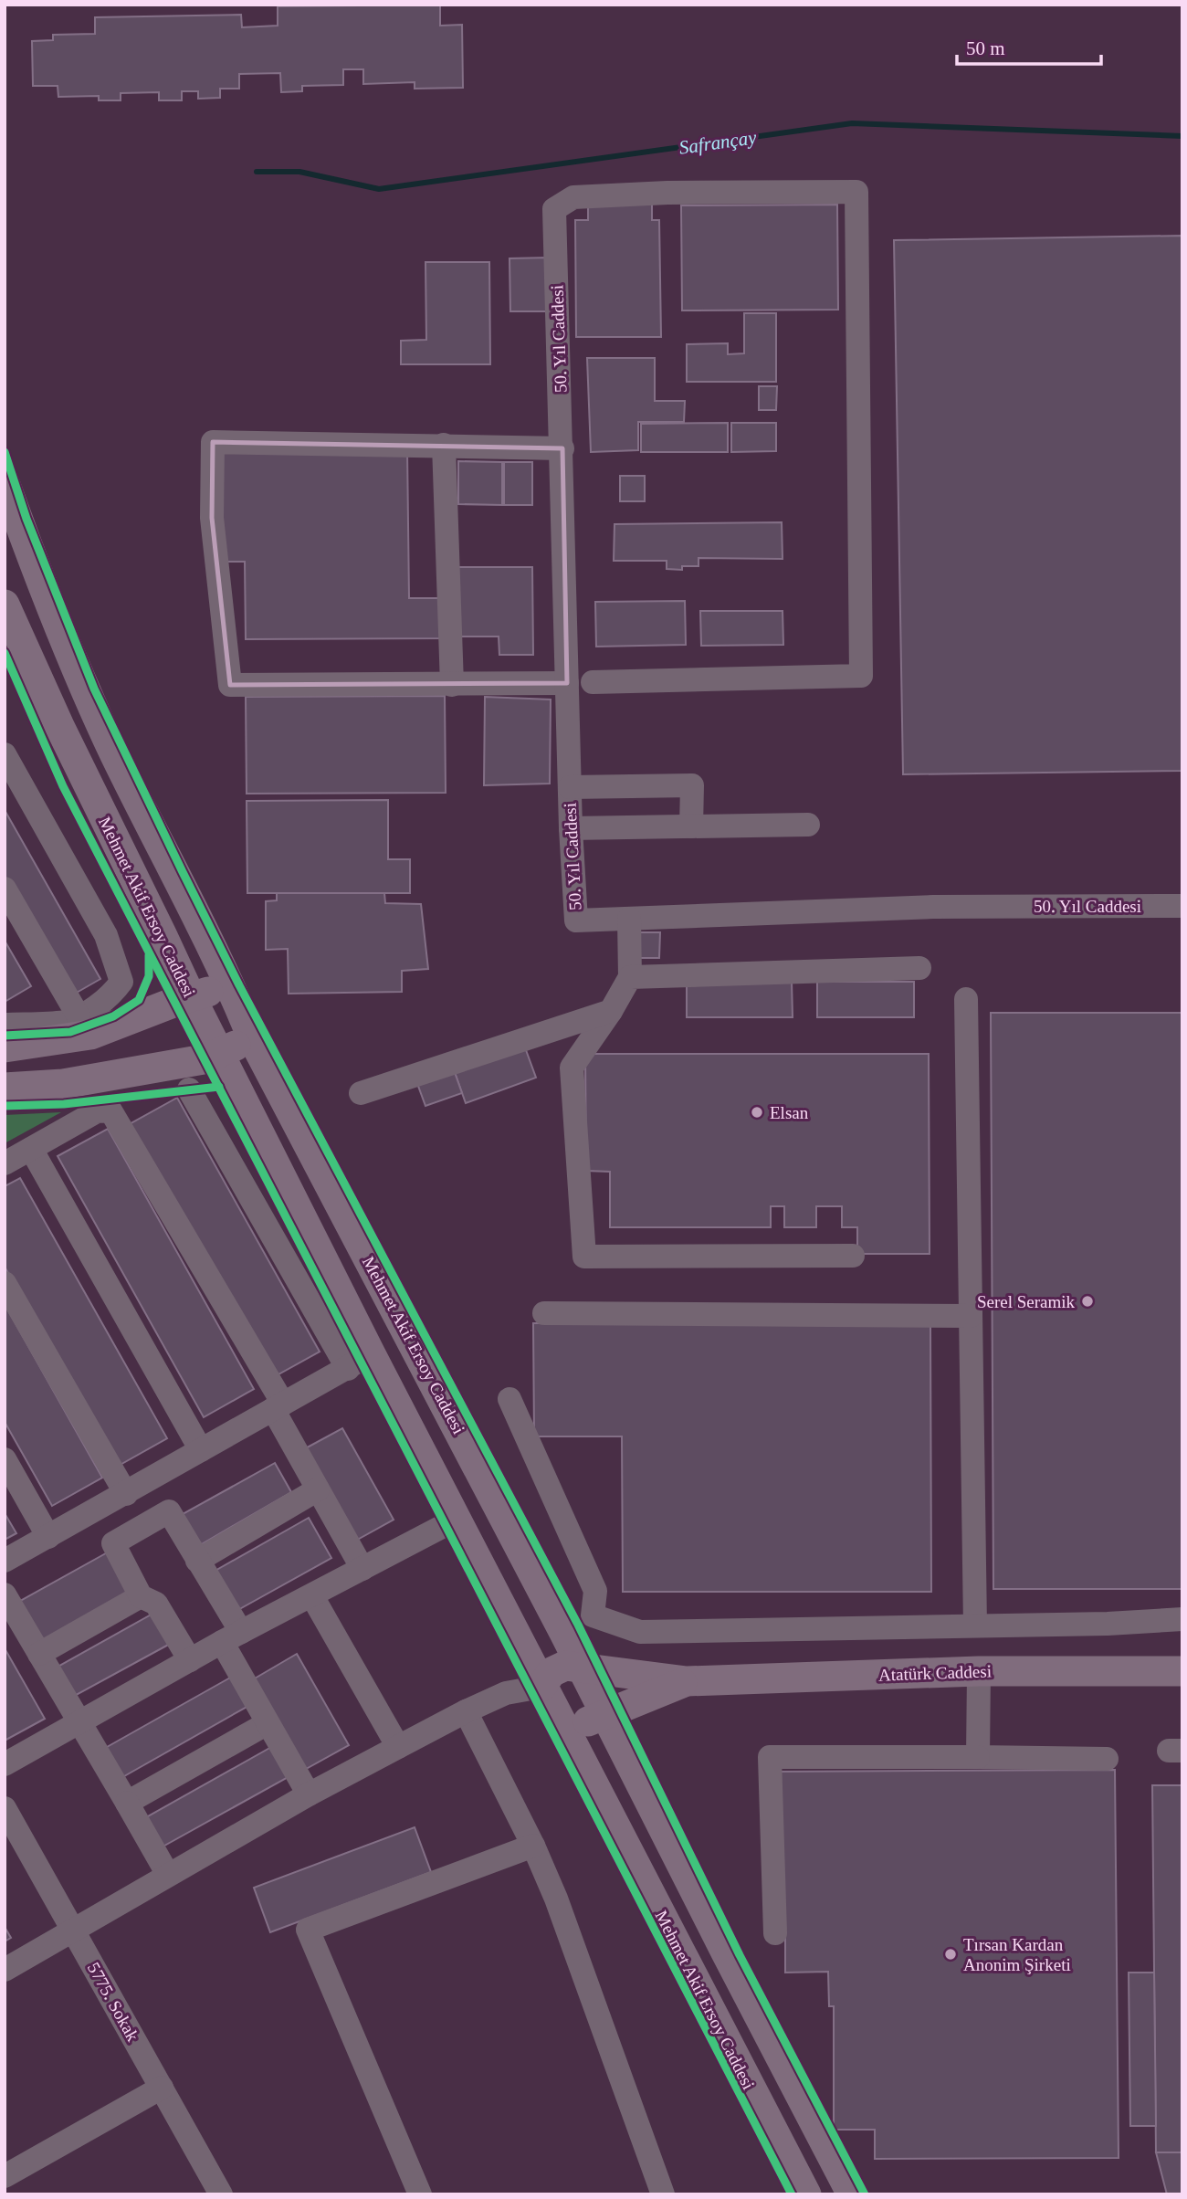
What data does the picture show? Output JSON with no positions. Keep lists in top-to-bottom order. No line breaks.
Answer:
{"streets":{"main road":["Mehmet Akif Ersoy Caddesi","Atatürk Caddesi"],"street":["50. Yıl Caddesi","5775. Sokak"]},"water":["Safrançay"],"places":["Elsan","Serel Seramik","Tırsan Kardan Anonim Şirketi"],"scale_bar":"50 m"}
